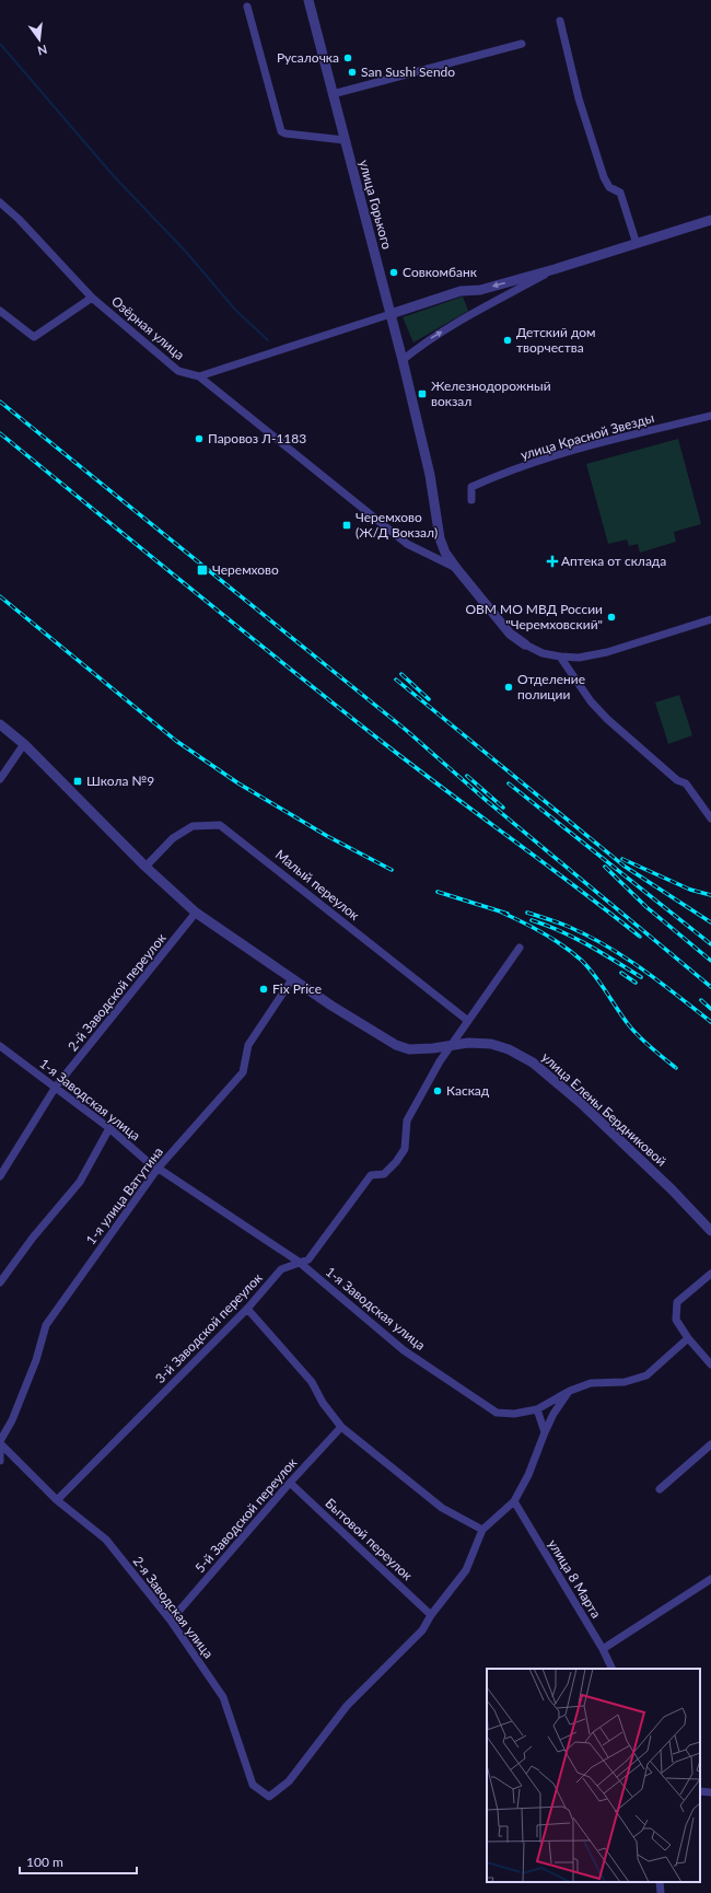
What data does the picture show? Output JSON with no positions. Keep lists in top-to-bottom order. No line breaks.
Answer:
{"streets":{"street":["улица Горького","Озёрная улица","улица Красной Звезды","Малый переулок","2-й Заводской переулок","1-я Заводская улица","улица Елены Бердниковой","1-я улица Ватутина","3-й Заводской переулок","5-й Заводской переулок","Бытовой переулок","улица 8 Марта","2-я Заводская улица"]},"crossings":[["Малый переулок","улица Елены Бердниковой"],["Малый переулок","3-й Заводской переулок"],["2-й Заводской переулок","1-я Заводская улица"],["2-й Заводской переулок","улица Елены Бердниковой"],["1-я Заводская улица","1-я улица Ватутина"],["1-я Заводская улица","3-й Заводской переулок"],["улица Елены Бердниковой","1-я улица Ватутина"],["улица Елены Бердниковой","3-й Заводской переулок"],["1-я улица Ватутина","2-я Заводская улица"],["3-й Заводской переулок","2-я Заводская улица"],["5-й Заводской переулок","Бытовой переулок"],["5-й Заводской переулок","2-я Заводская улица"],["Бытовой переулок","2-я Заводская улица"]],"places":{"other":["Русалочка","San Sushi Sendo","Совкомбанк","Детский дом творчества","Паровоз Л-1183","ОВМ МО МВД России \"Черемховский\"","Отделение полиции","Fix Price","Каскад"],"transit":["Железнодорожный вокзал","Черемхово (Ж/Д Вокзал)","Черемхово","Школа №9"],"health":["Аптека от склада"]},"scale_bar":"100 m","north":"bottom"}
